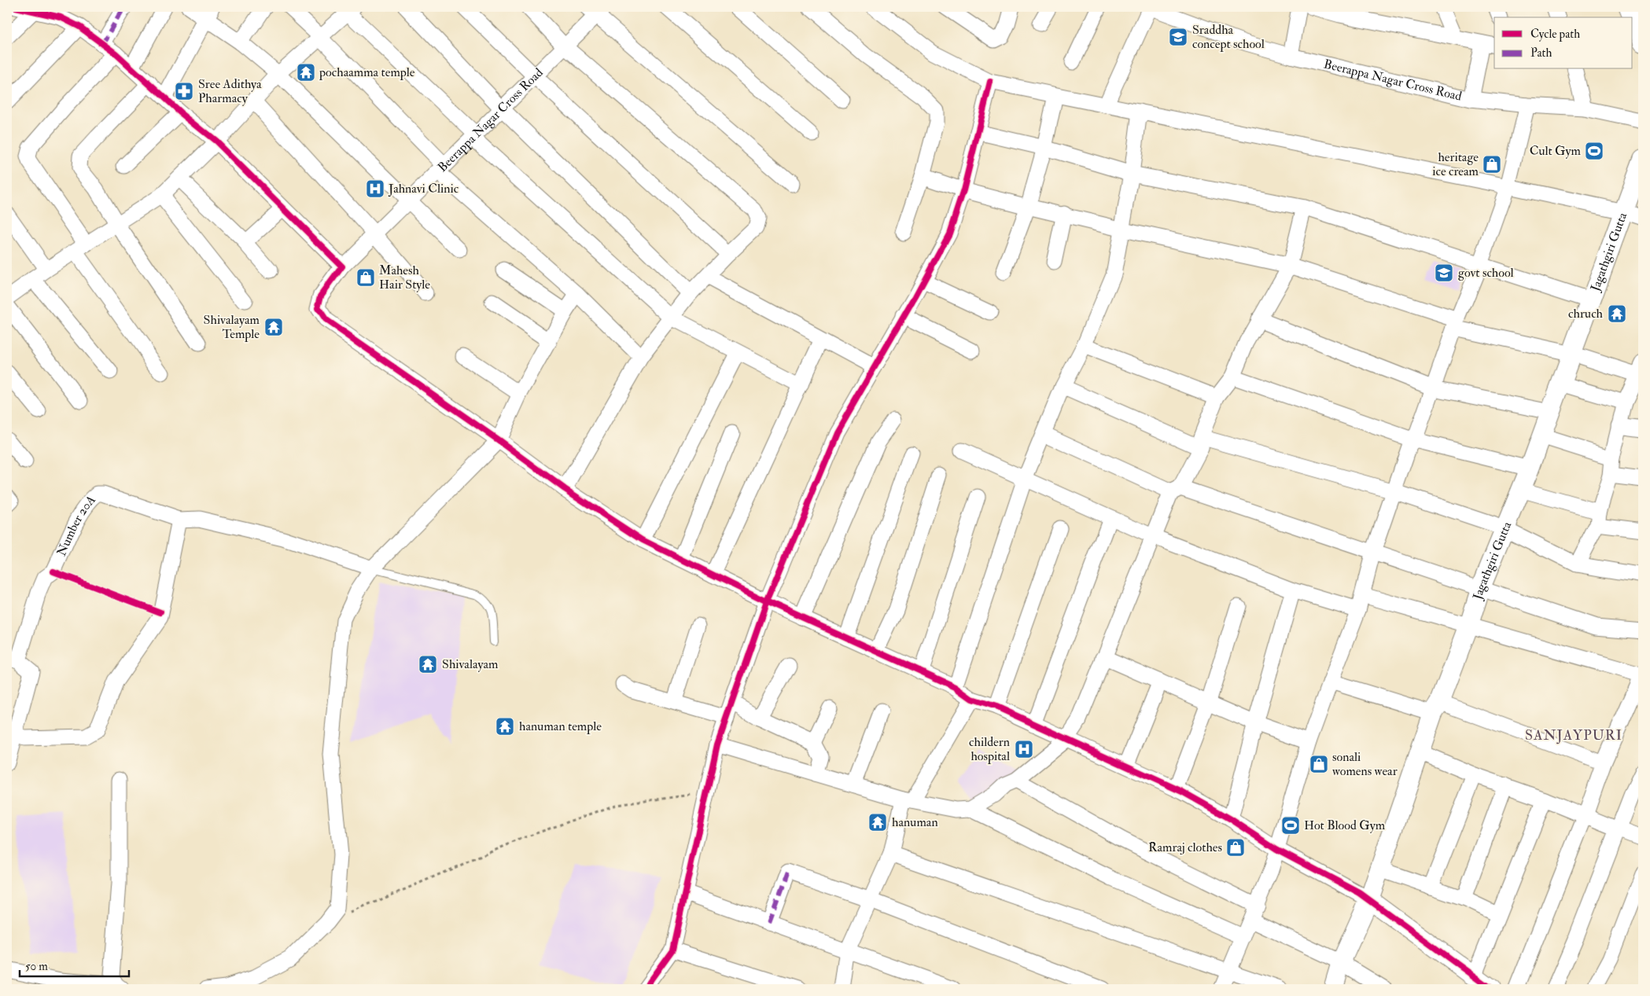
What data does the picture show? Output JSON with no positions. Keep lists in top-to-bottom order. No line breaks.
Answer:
{"streets":{"street":["Beerappa Nagar Cross Road","Jagathgiri Gutta","Number 20A"]},"crossings":[["Beerappa Nagar Cross Road","Jagathgiri Gutta"]],"districts":["SANJAYPURI"],"places":{"school or university":["Sraddha concept school","govt school"],"temple":["pochaamma temple","chruch","Shivalayam Temple","Shivalayam","hanuman temple","hanuman"],"pharmacy":["Sree Adithya Pharmacy"],"sports":["Cult Gym","Hot Blood Gym"],"shop":["heritage ice cream","Mahesh Hair Style","sonali womens wear","Ramraj clothes"],"hospital":["Jahnavi Clinic","childern hospital"]},"legend":["Cycle path","Path"],"scale_bar":"50 m"}
